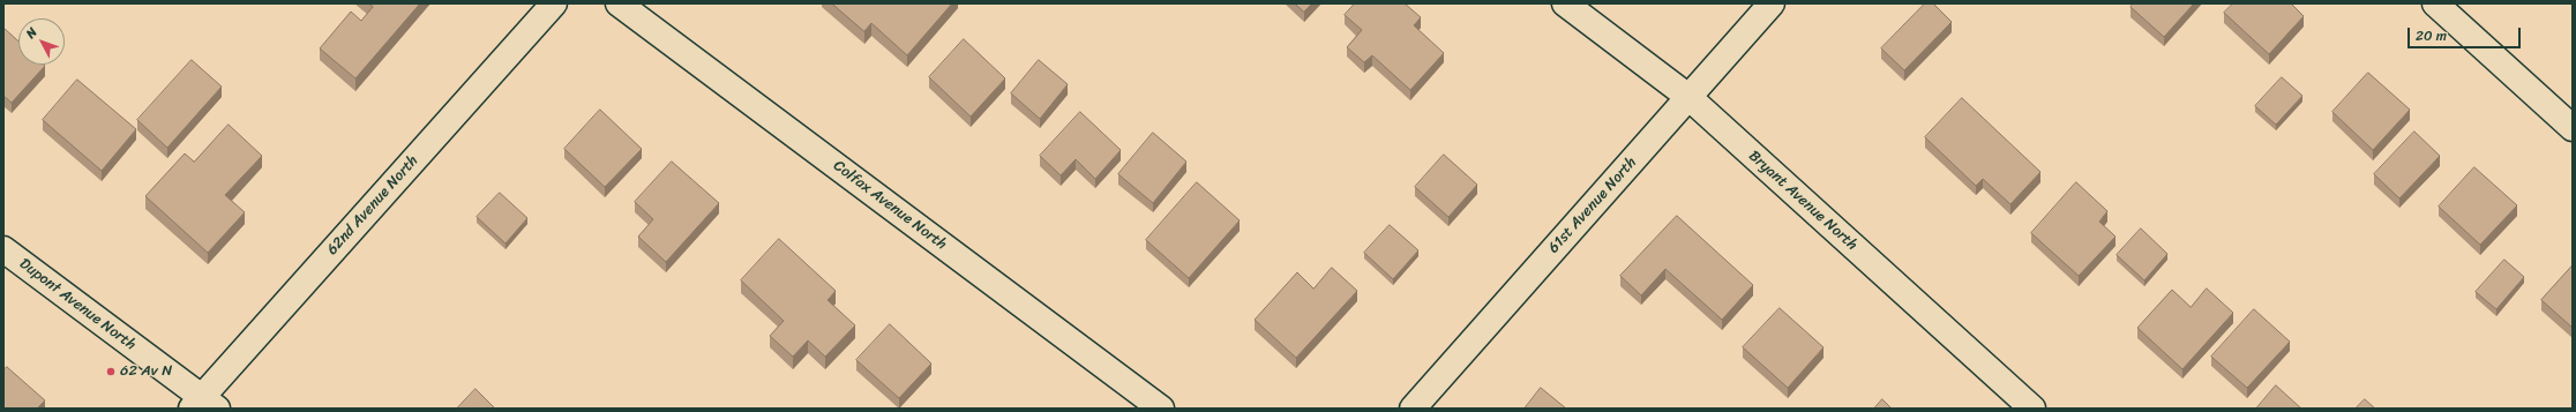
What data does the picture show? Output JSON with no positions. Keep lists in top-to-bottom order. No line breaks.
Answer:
{"streets":{"street":["Bryant Avenue North","62nd Avenue North","Colfax Avenue North","61st Avenue North","Dupont Avenue North"]},"crossings":[["Bryant Avenue North","61st Avenue North"],["62nd Avenue North","Dupont Avenue North"]],"places":["62 Av N"],"scale_bar":"20 m","north":"top left"}
